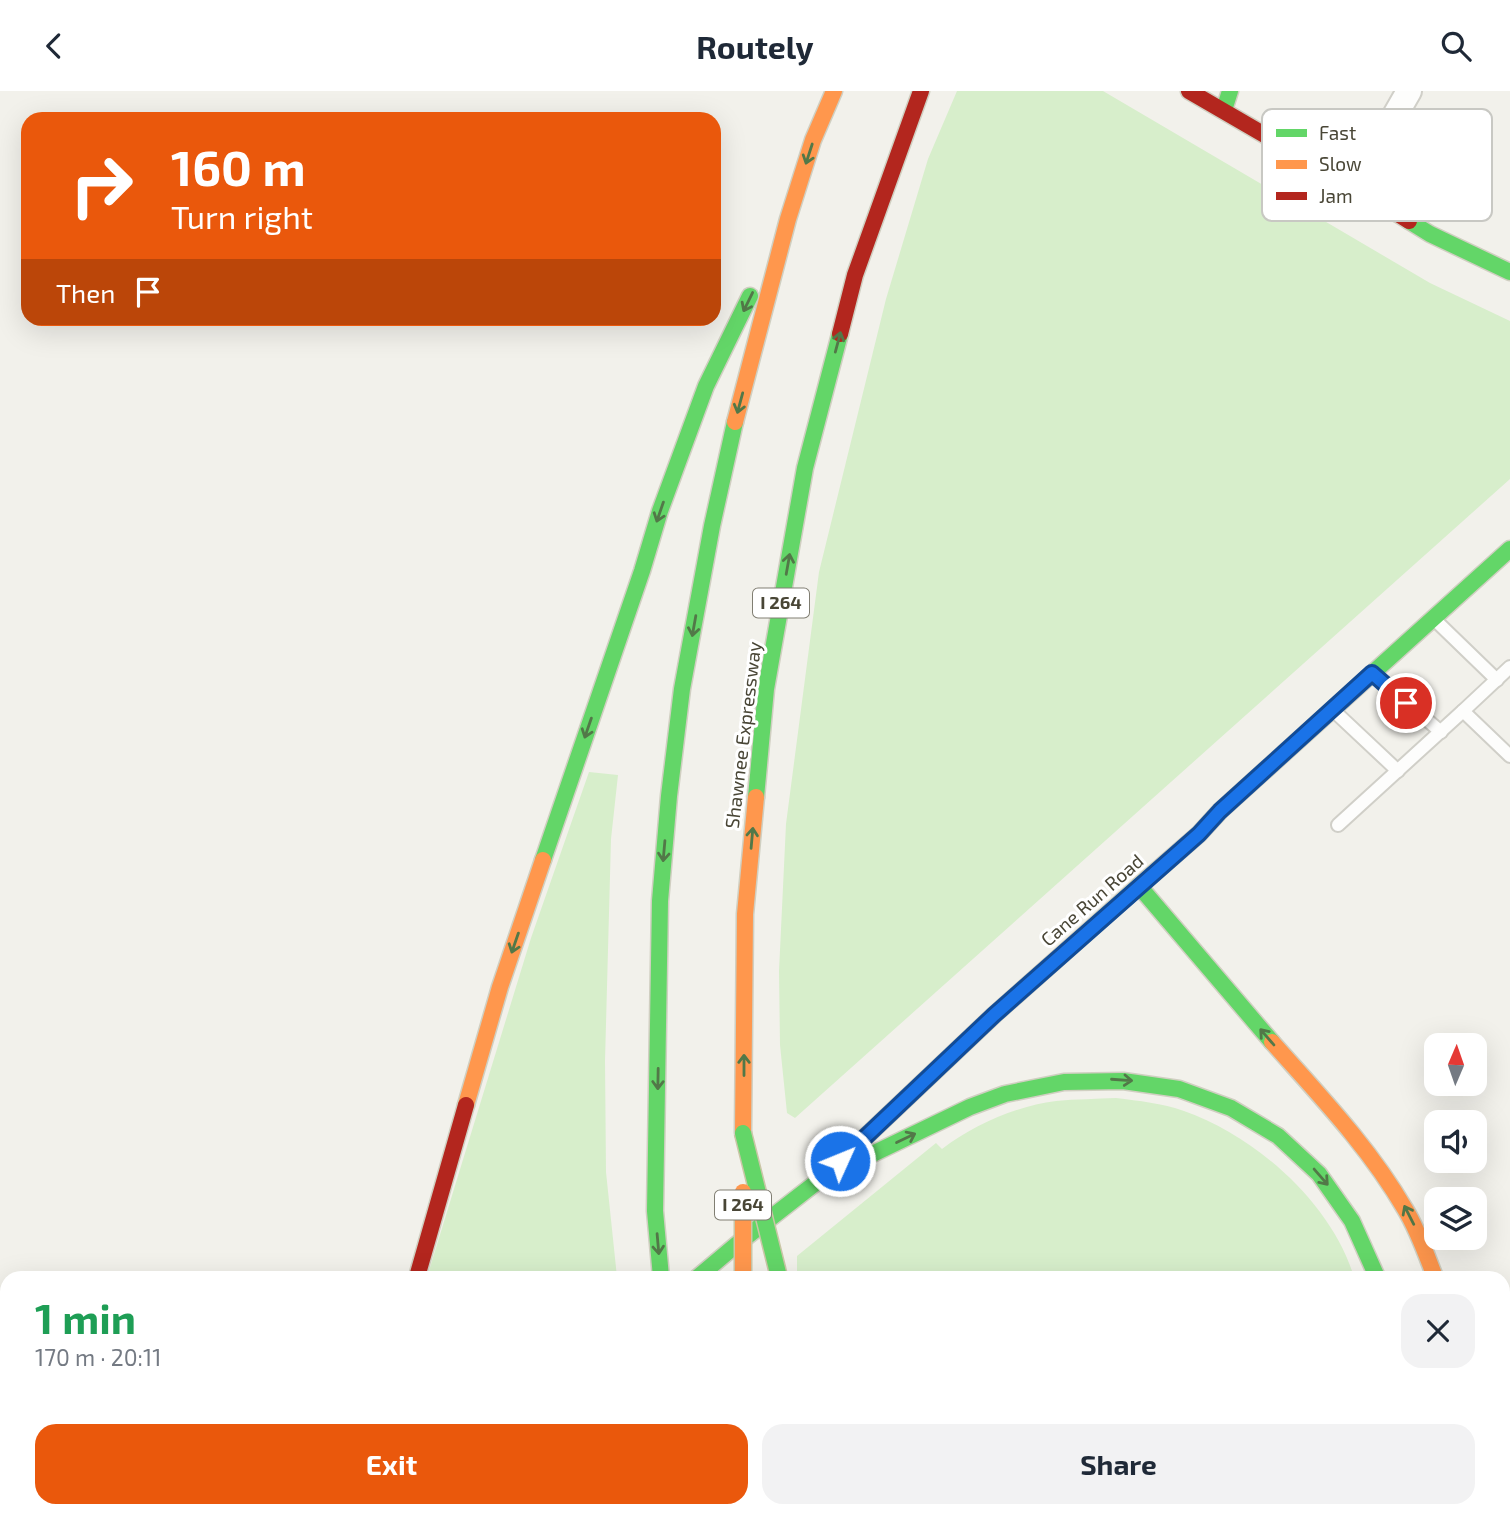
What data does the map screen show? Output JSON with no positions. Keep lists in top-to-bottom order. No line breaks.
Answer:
{"streets":{"main road":["I 264","Shawnee Expressway","Cane Run Road"]},"legend":["Fast","Slow","Jam"],"north":"top","page":{"header":"Routely","turn":["160 m","Turn right"],"then":"Then","heading":["1 min","170 m · 20:11"],"buttons":["Exit","Share"]}}
